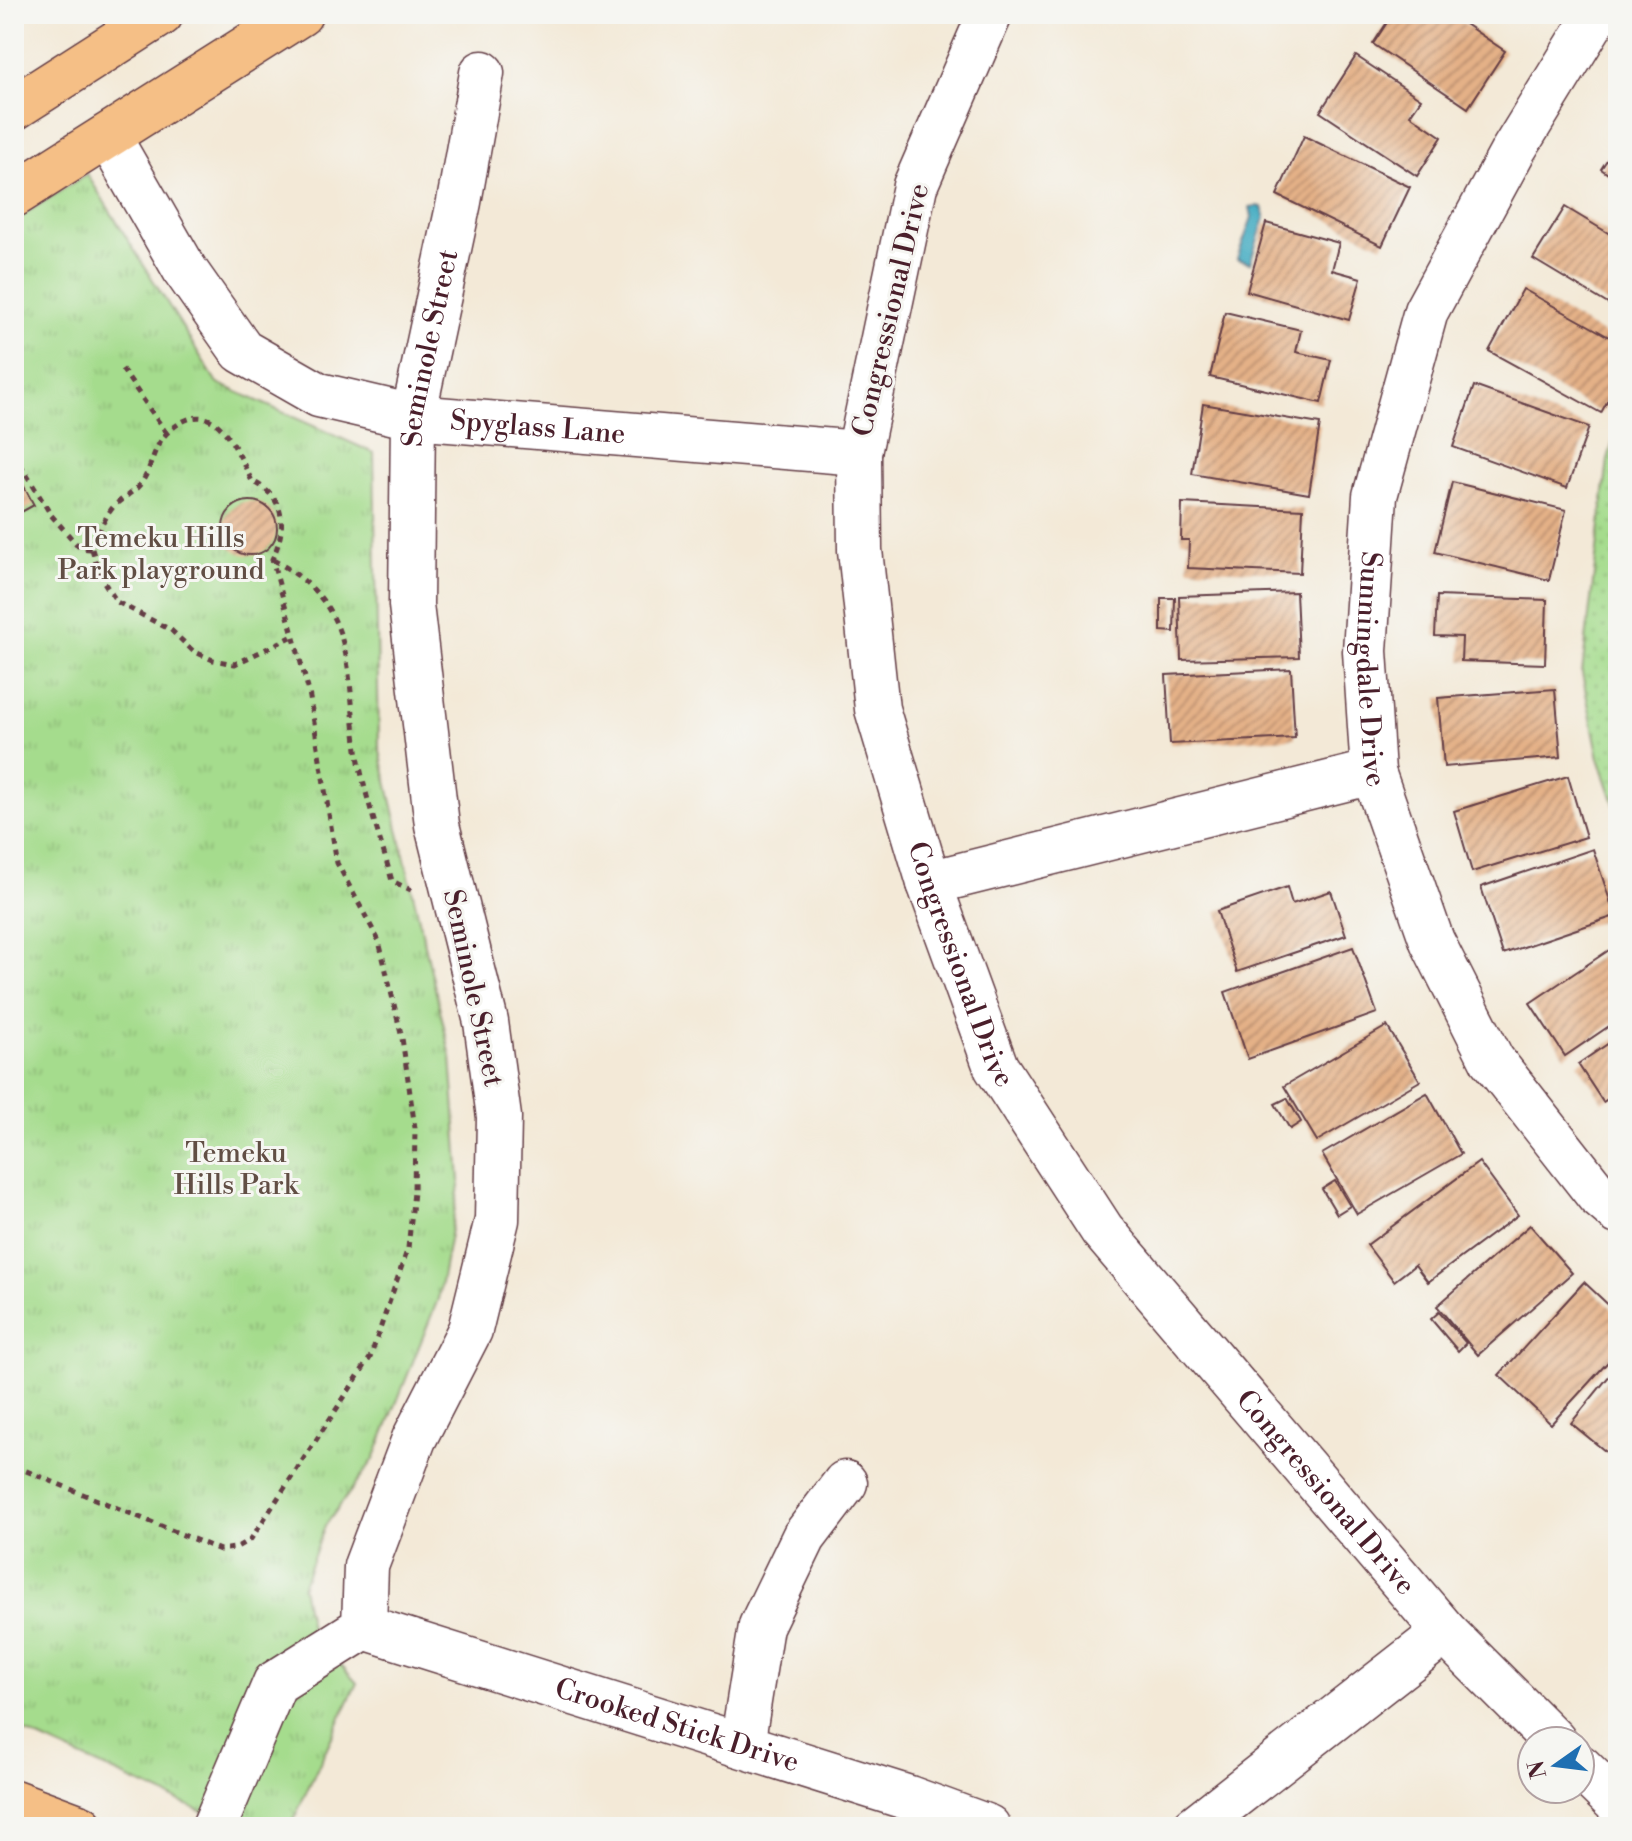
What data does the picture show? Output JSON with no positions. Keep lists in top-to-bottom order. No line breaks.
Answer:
{"streets":{"street":["Congressional Drive","Seminole Street","Spyglass Lane","Sunningdale Drive","Crooked Stick Drive"]},"crossings":[["Congressional Drive","Spyglass Lane"],["Seminole Street","Spyglass Lane"],["Seminole Street","Crooked Stick Drive"]],"parks":["Temeku Hills Park playground","Temeku Hills Park"],"north":"left"}
